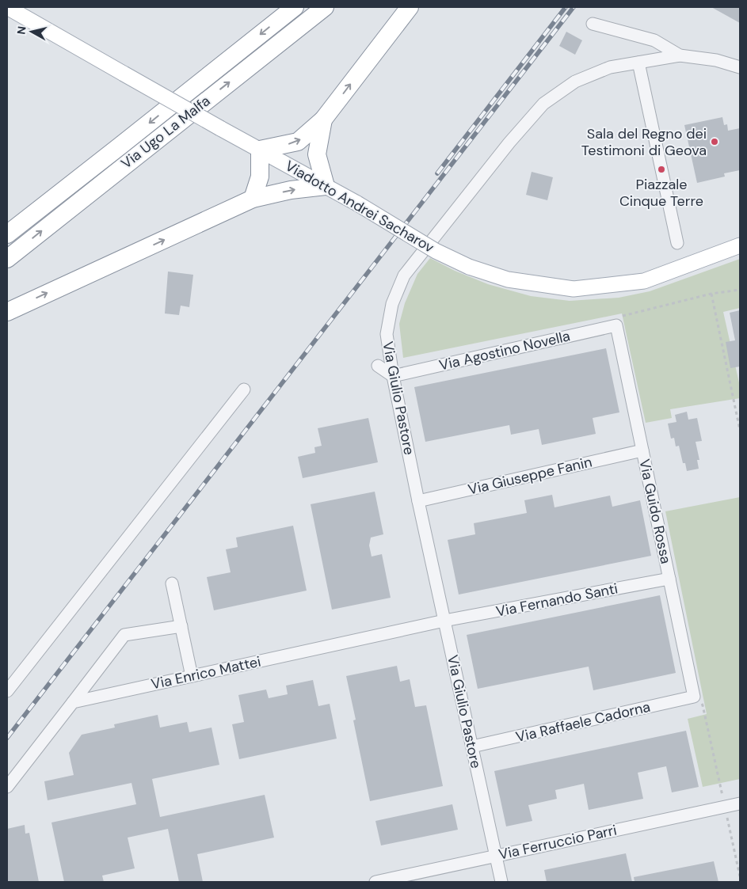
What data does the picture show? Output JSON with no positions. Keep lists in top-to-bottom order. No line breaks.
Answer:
{"streets":{"highway":["Via Ugo La Malfa"],"main road":["Viadotto Andrei Sacharov"],"street":["Via Agostino Novella","Via Giulio Pastore","Via Giuseppe Fanin","Via Guido Rossa","Via Fernando Santi","Via Enrico Mattei","Via Raffaele Cadorna","Via Ferruccio Parri"]},"crossings":[["Via Agostino Novella","Via Giulio Pastore"],["Via Agostino Novella","Via Guido Rossa"],["Via Giulio Pastore","Via Giuseppe Fanin"],["Via Giulio Pastore","Via Fernando Santi"],["Via Giulio Pastore","Via Enrico Mattei"],["Via Giulio Pastore","Via Raffaele Cadorna"],["Via Giulio Pastore","Via Ferruccio Parri"],["Via Giuseppe Fanin","Via Guido Rossa"],["Via Guido Rossa","Via Fernando Santi"],["Via Guido Rossa","Via Raffaele Cadorna"],["Via Fernando Santi","Via Enrico Mattei"]],"places":["Sala del Regno dei Testimoni di Geova","Piazzale Cinque Terre"],"north":"left"}
